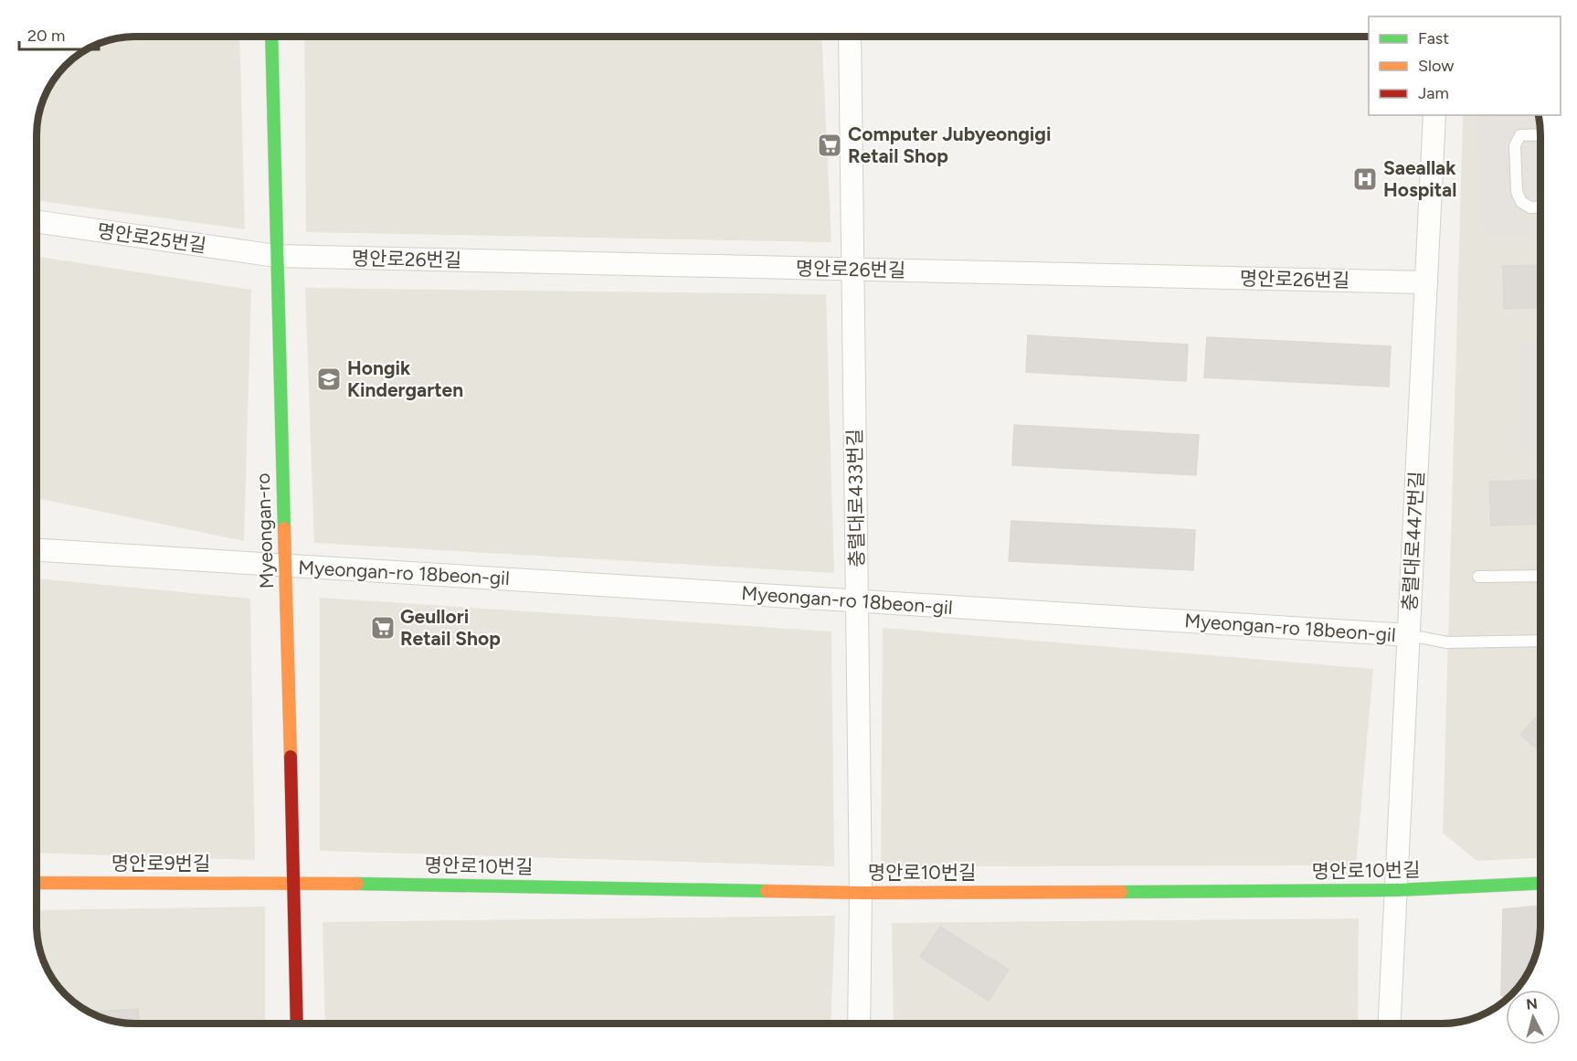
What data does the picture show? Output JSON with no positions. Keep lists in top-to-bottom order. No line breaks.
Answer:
{"streets":{"street":["명안로25번길","명안로26번길","충렬대로433번길","Myeongan-ro","충렬대로447번길","Myeongan-ro 18beon-gil","명안로9번길","명안로10번길"]},"crossings":[["명안로25번길","명안로26번길"],["명안로25번길","Myeongan-ro"],["명안로26번길","충렬대로433번길"],["명안로26번길","Myeongan-ro"],["명안로26번길","충렬대로447번길"],["충렬대로433번길","Myeongan-ro 18beon-gil"],["충렬대로433번길","명안로10번길"],["Myeongan-ro","Myeongan-ro 18beon-gil"],["Myeongan-ro","명안로9번길"],["Myeongan-ro","명안로10번길"],["충렬대로447번길","Myeongan-ro 18beon-gil"],["충렬대로447번길","명안로10번길"],["명안로9번길","명안로10번길"]],"places":{"supermarket":["Computer Jubyeongigi Retail Shop","Geullori Retail Shop"],"hospital":["Saeallak Hospital"],"school or university":["Hongik Kindergarten"]},"legend":["Fast","Slow","Jam"],"scale_bar":"20 m","north":"top"}
